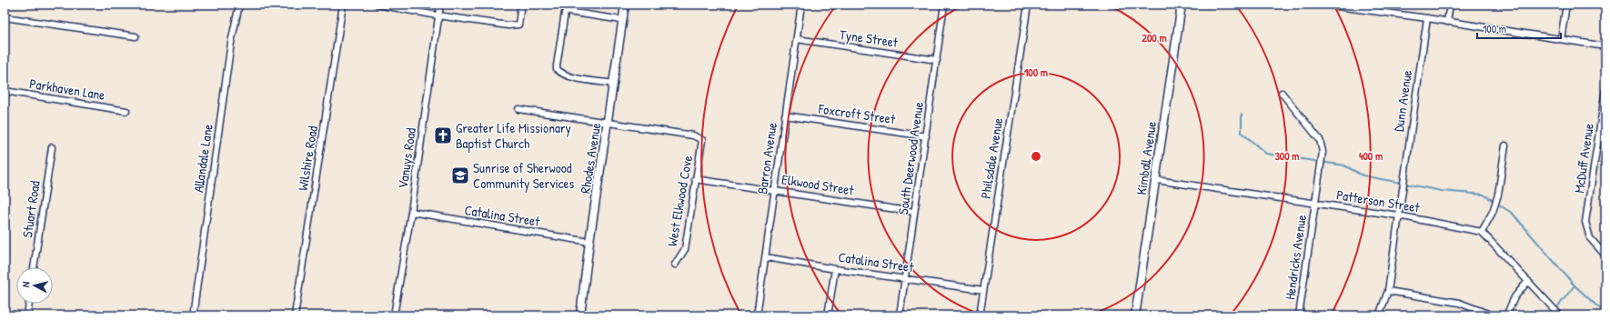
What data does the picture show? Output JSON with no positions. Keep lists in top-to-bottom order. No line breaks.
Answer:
{"streets":{"main road":["Rhodes Avenue","Kimball Avenue"],"street":["Tyne Street","Parkhaven Lane","Dunn Avenue","Foxcroft Street","Allandale Lane","Wilshire Road","Vanuys Road","Barron Avenue","South Deerwood Avenue","Philsdale Avenue","McDuff Avenue","Elkwood Street","West Elkwood Cove","Patterson Street","Stuart Road","Catalina Street","Hendricks Avenue"]},"crossings":[["Tyne Street","Barron Avenue"],["Tyne Street","South Deerwood Avenue"],["Dunn Avenue","Patterson Street"],["Foxcroft Street","Barron Avenue"],["Foxcroft Street","South Deerwood Avenue"],["Vanuys Road","Catalina Street"],["Rhodes Avenue","West Elkwood Cove"],["Rhodes Avenue","Catalina Street"],["Barron Avenue","Elkwood Street"],["Barron Avenue","Catalina Street"],["South Deerwood Avenue","Elkwood Street"],["South Deerwood Avenue","Catalina Street"],["Philsdale Avenue","Catalina Street"],["Kimball Avenue","Patterson Street"],["Elkwood Street","West Elkwood Cove"],["Patterson Street","Hendricks Avenue"]],"places":{"church":["Greater Life Missionary Baptist Church"],"school or university":["Sunrise of Sherwood Community Services"]},"scale_bar":"100 m","north":"left","rings":["200 m","100 m","300 m","400 m"]}
